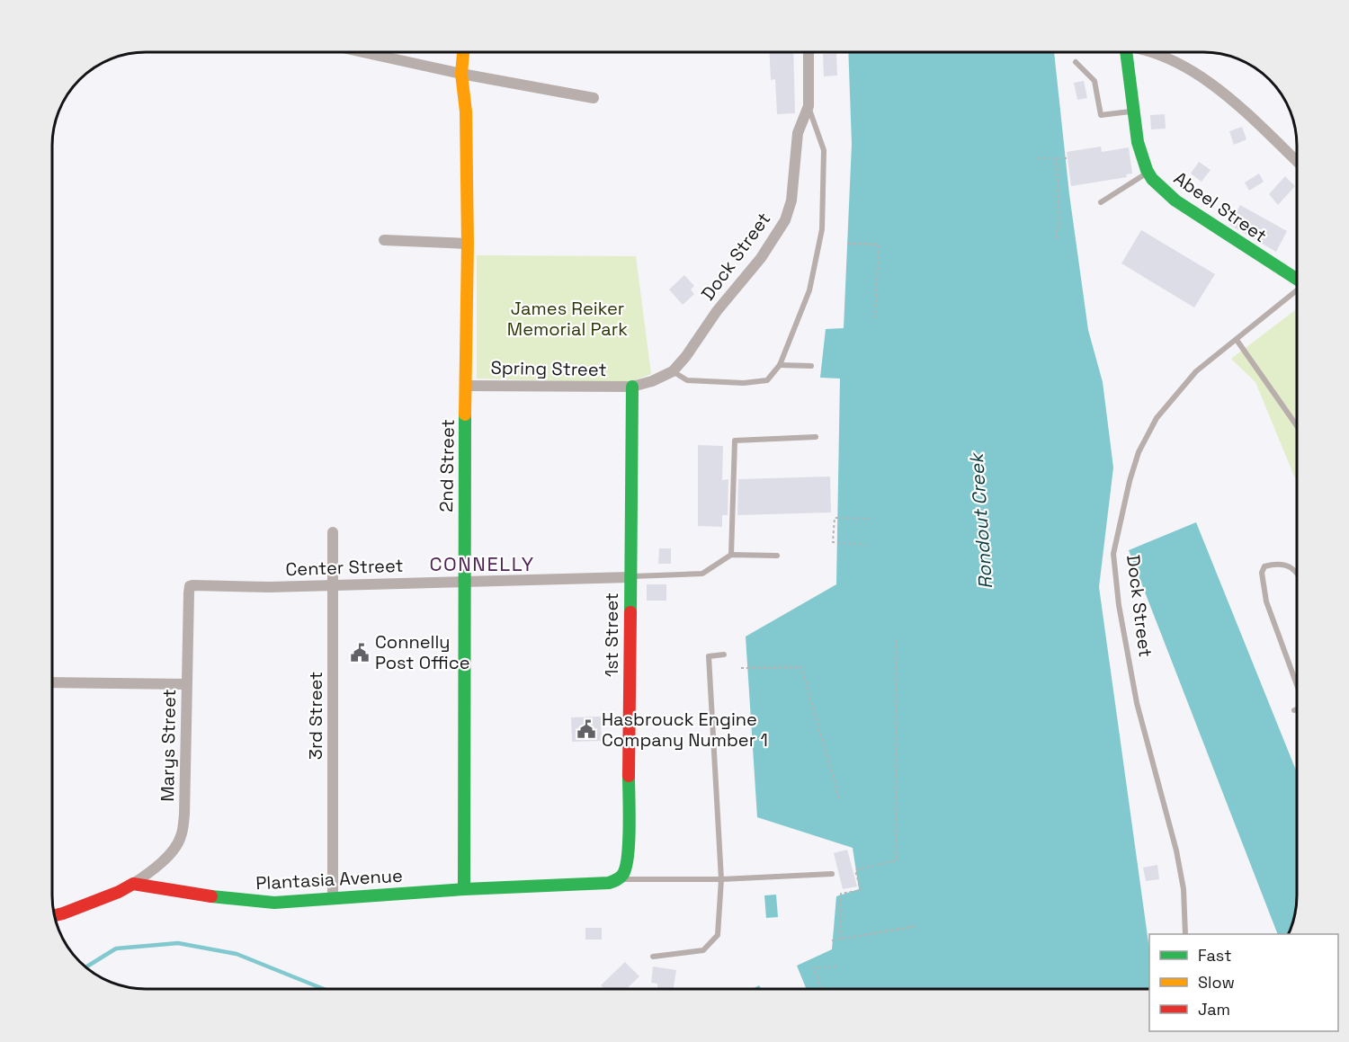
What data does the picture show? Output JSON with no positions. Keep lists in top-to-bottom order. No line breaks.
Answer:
{"streets":{"street":["Abeel Street","Dock Street","Spring Street","2nd Street","Center Street","1st Street","3rd Street","Marys Street","Plantasia Avenue"]},"crossings":[["Dock Street","Spring Street"],["Dock Street","1st Street"],["Spring Street","2nd Street"],["Spring Street","1st Street"],["2nd Street","Center Street"],["2nd Street","Plantasia Avenue"],["Center Street","1st Street"],["Center Street","3rd Street"],["Center Street","Marys Street"],["1st Street","Plantasia Avenue"],["3rd Street","Plantasia Avenue"],["Marys Street","Plantasia Avenue"]],"districts":["CONNELLY"],"water":["Rondout Creek"],"parks":["James Reiker Memorial Park"],"places":{"public building":["Connelly Post Office","Hasbrouck Engine Company Number 1"]},"legend":["Fast","Slow","Jam"]}
